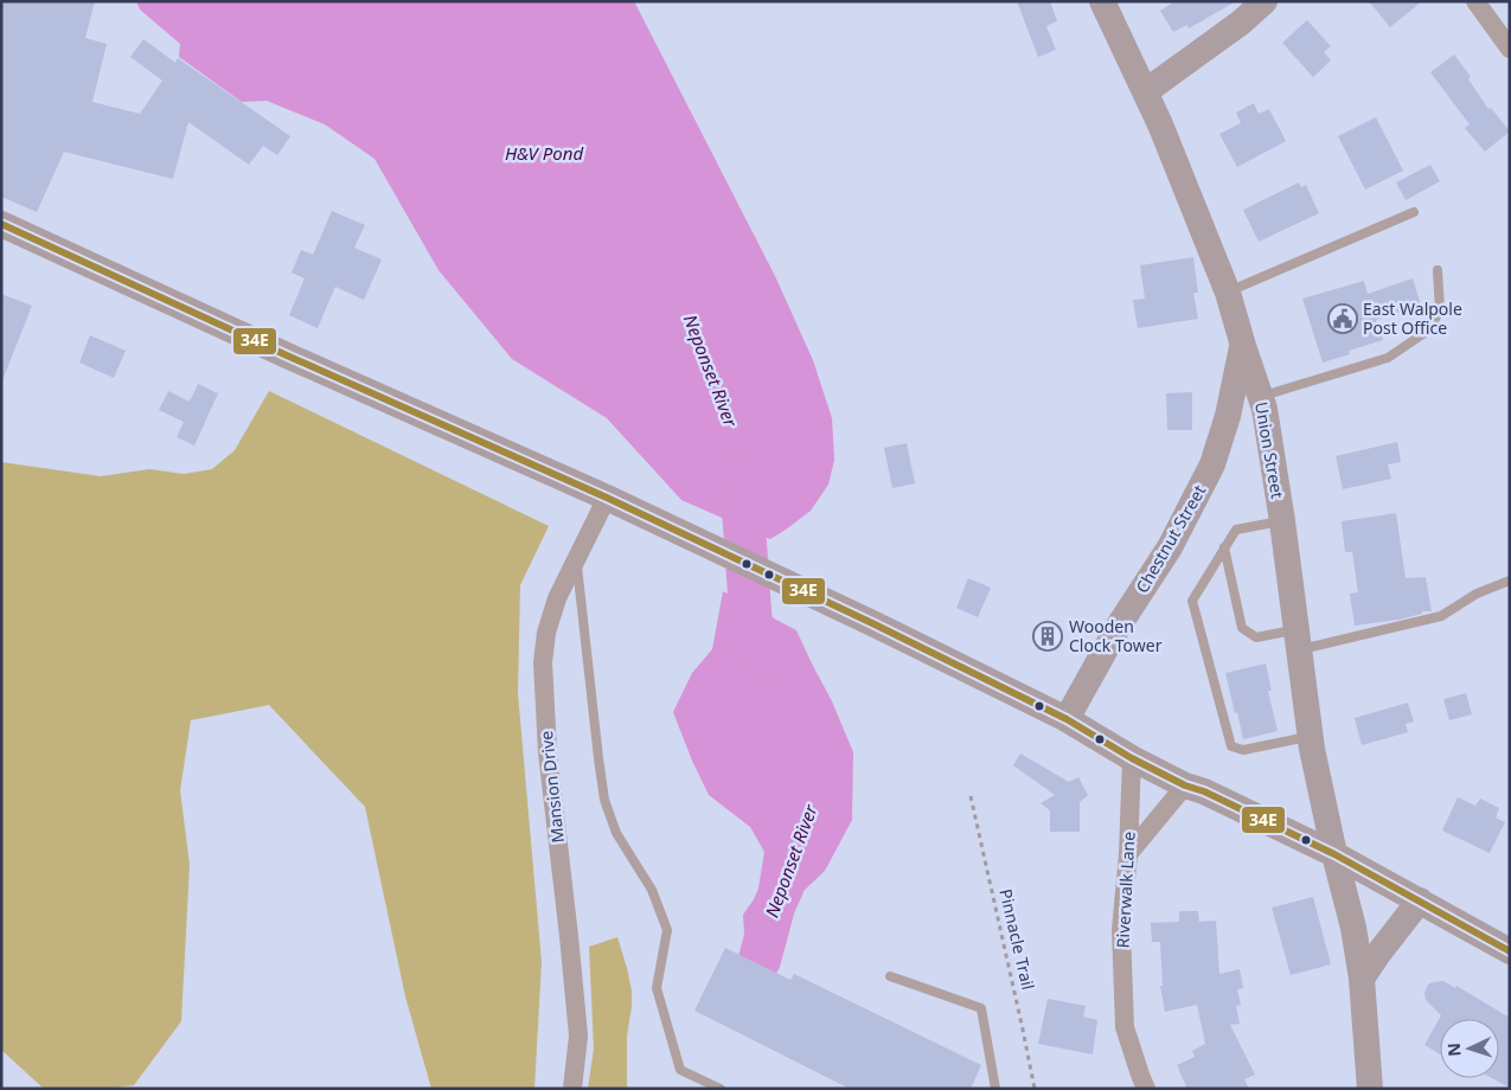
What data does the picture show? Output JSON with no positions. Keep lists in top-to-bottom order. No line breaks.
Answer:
{"streets":{"main road":["Union Street","Chestnut Street"],"street":["Mansion Drive","Riverwalk Lane"],"path":["Pinnacle Trail"]},"crossings":[["Union Street","Chestnut Street"]],"water":["H&V Pond","Neponset River"],"places":{"public building":["East Walpole Post Office"],"building":["Wooden Clock Tower"]},"lines":["transit line 34E"],"north":"left"}
